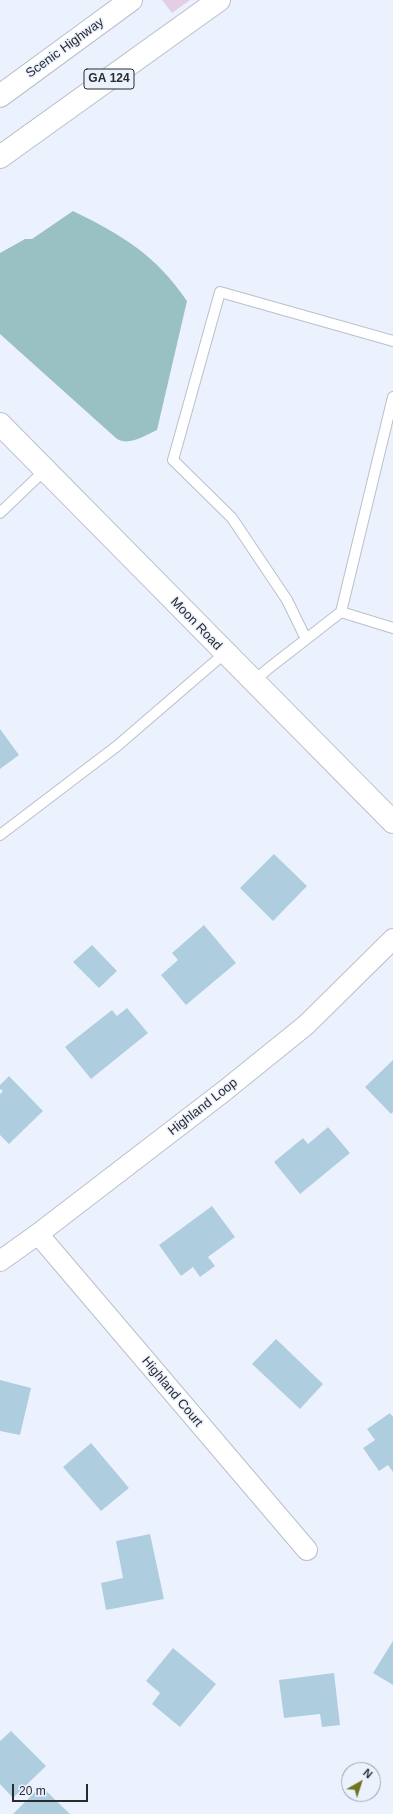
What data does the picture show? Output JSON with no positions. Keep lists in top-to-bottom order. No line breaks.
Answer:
{"streets":{"main road":["Scenic Highway","GA 124","Moon Road"],"street":["Highland Loop","Highland Court"]},"crossings":[["Highland Loop","Highland Court"]],"scale_bar":"20 m","north":"top right"}
